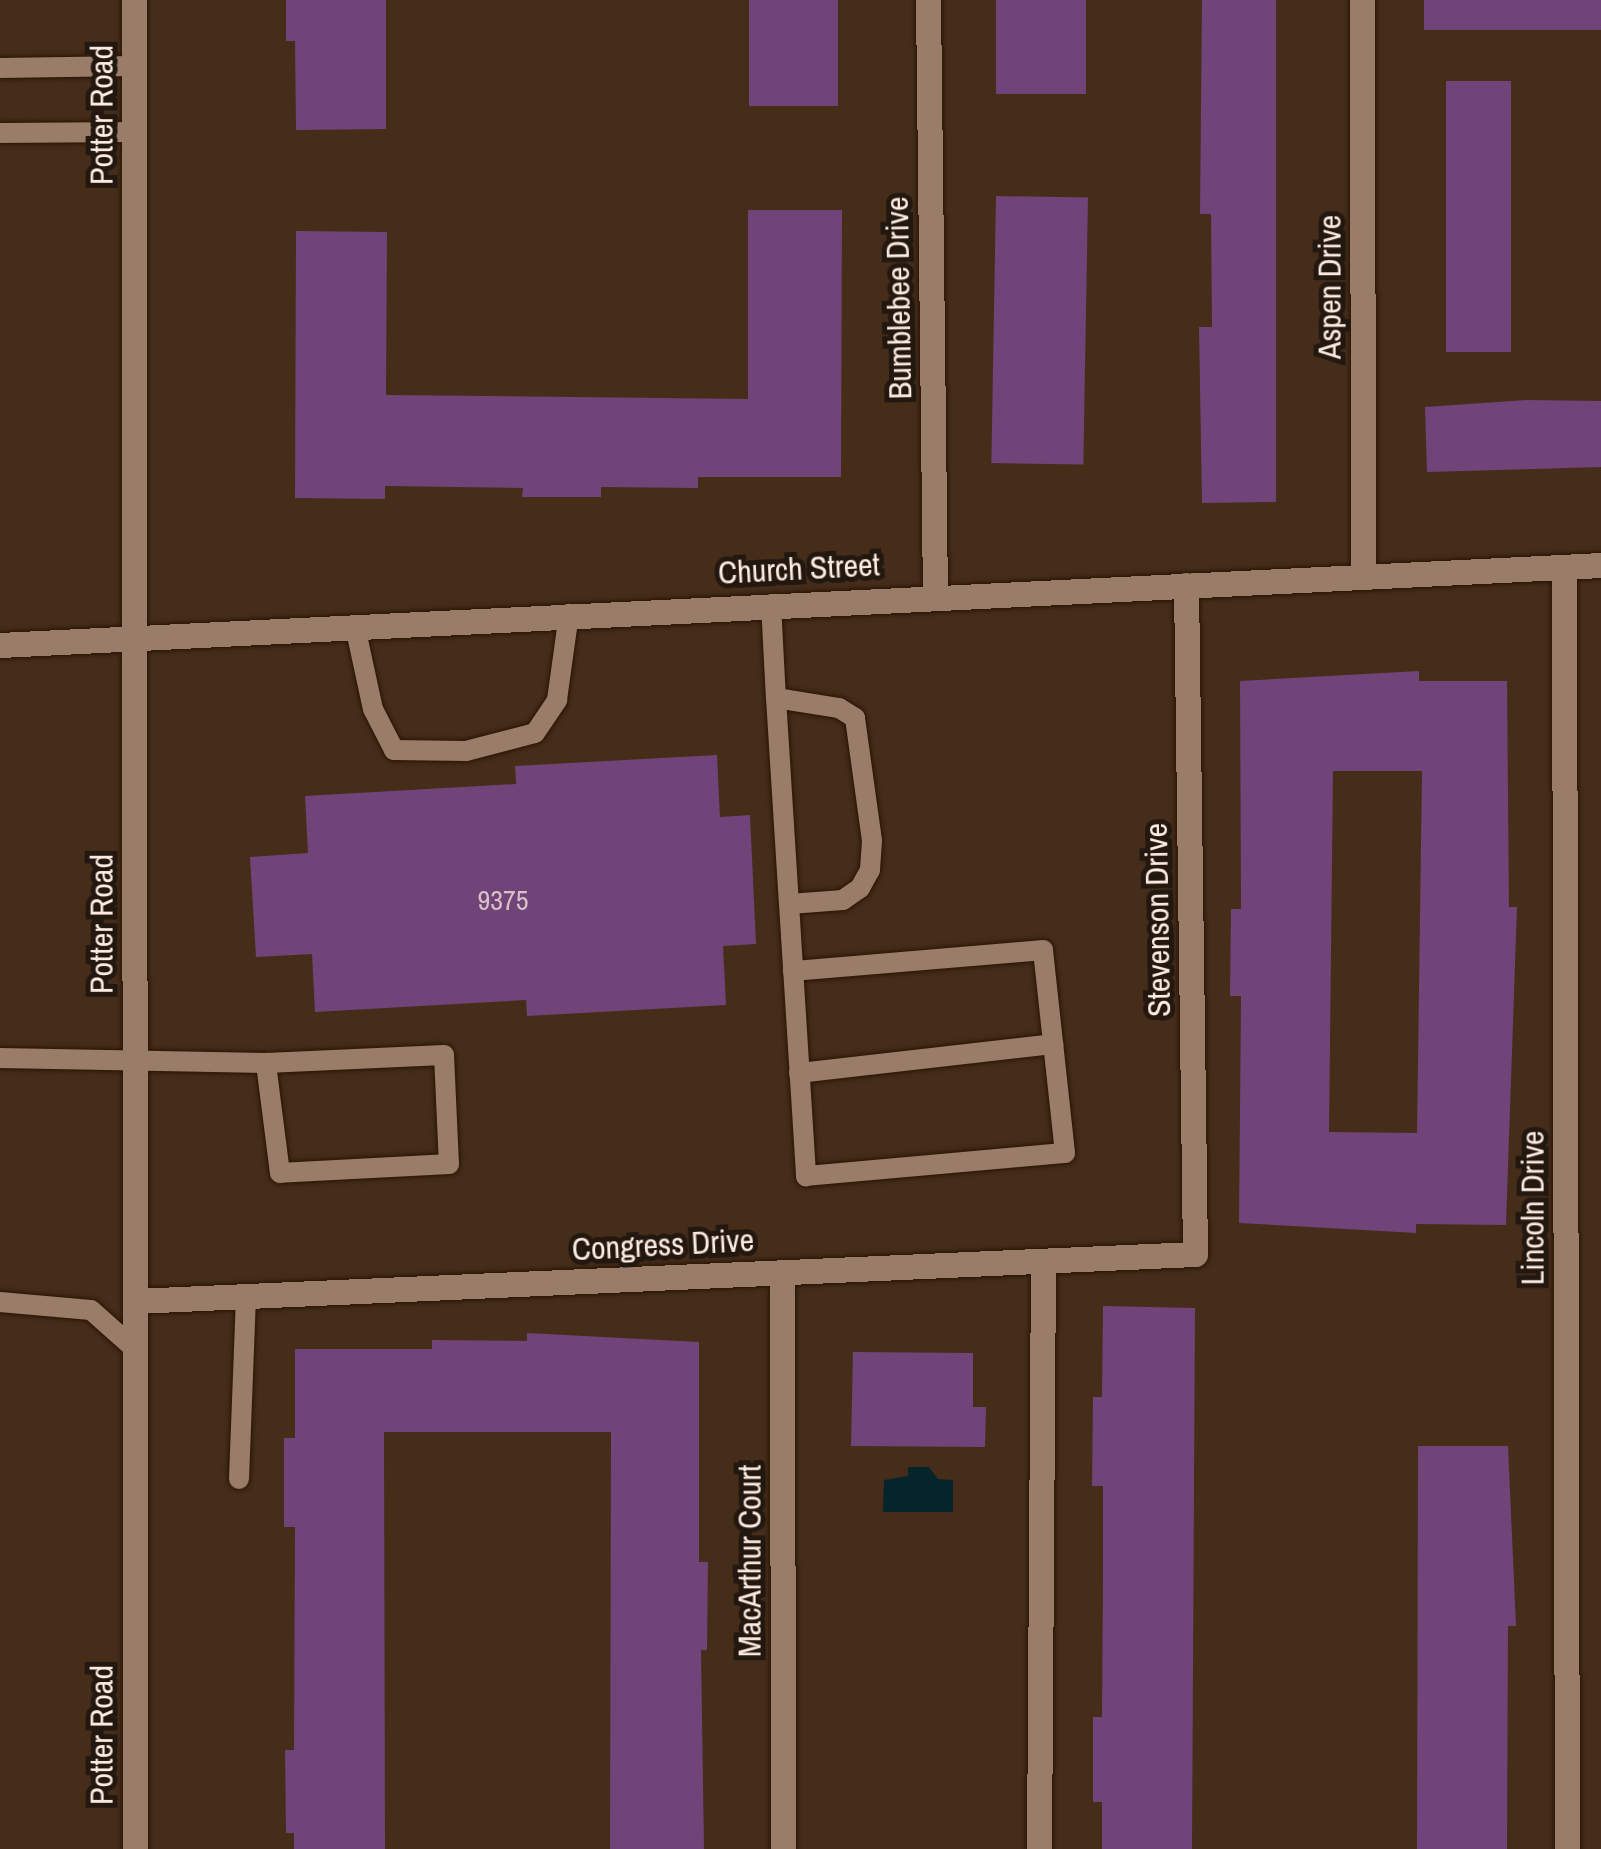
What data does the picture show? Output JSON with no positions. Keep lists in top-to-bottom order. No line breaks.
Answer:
{"streets":{"street":["Potter Road","Aspen Drive","Bumblebee Drive","Church Street","Stevenson Drive","Lincoln Drive","Congress Drive","MacArthur Court"]},"crossings":[["Potter Road","Church Street"],["Potter Road","Congress Drive"],["Aspen Drive","Church Street"],["Bumblebee Drive","Church Street"],["Church Street","Stevenson Drive"],["Church Street","Lincoln Drive"],["Stevenson Drive","Congress Drive"],["Congress Drive","MacArthur Court"]],"house_numbers":["9375"]}
